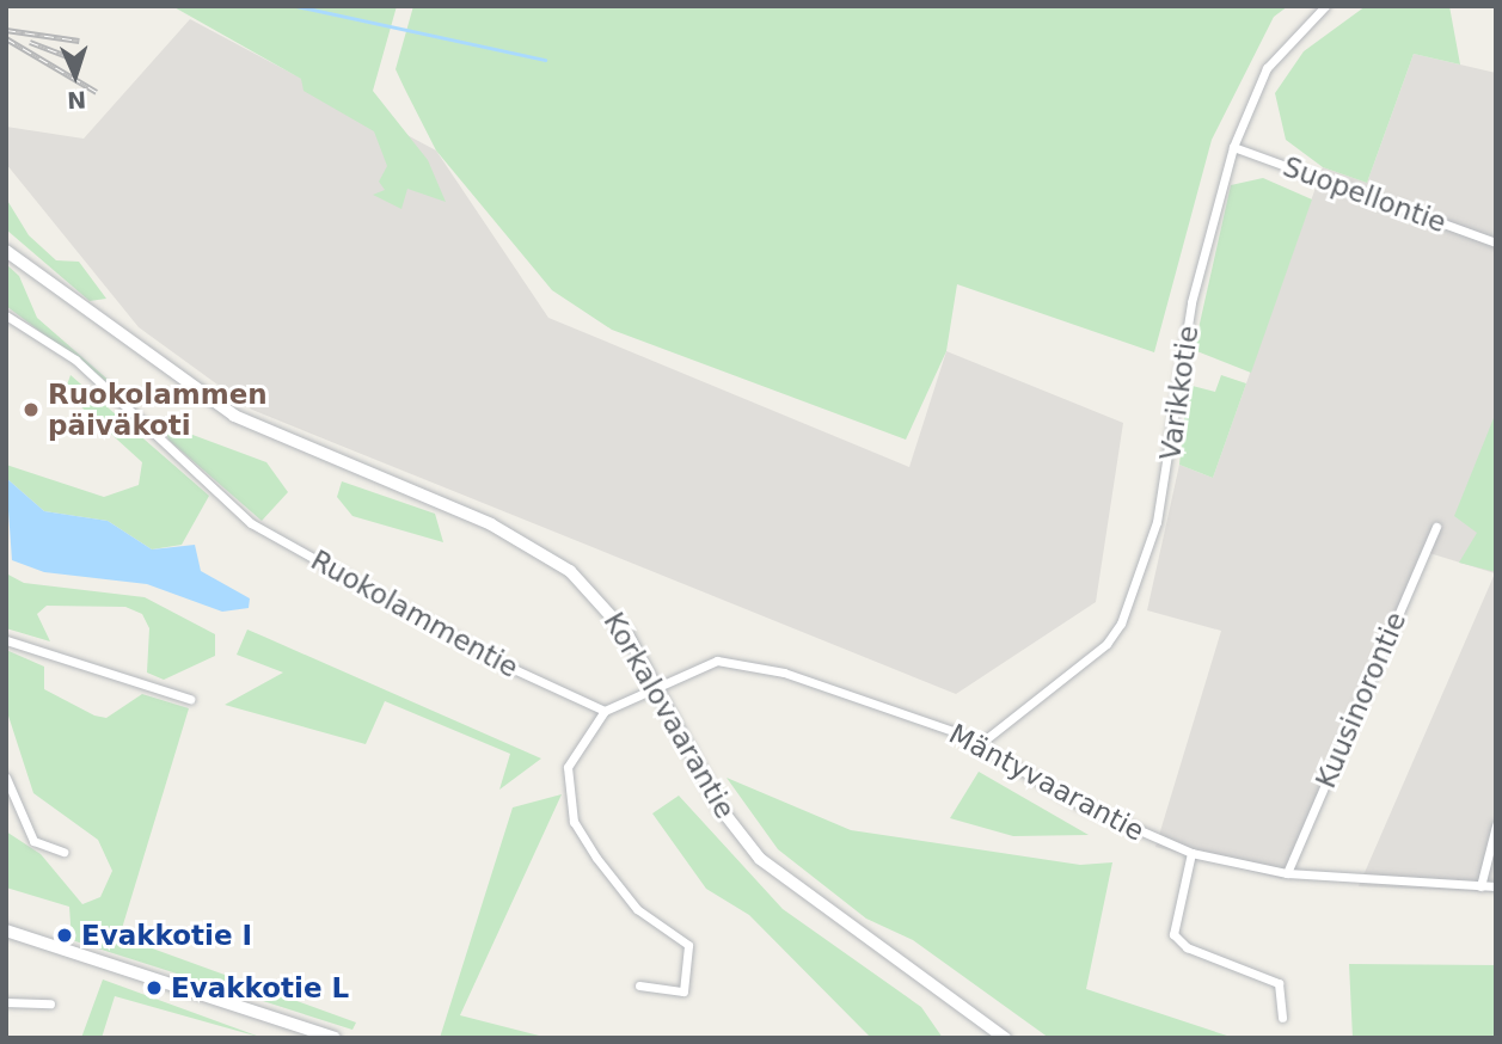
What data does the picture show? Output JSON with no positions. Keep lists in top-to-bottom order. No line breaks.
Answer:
{"streets":{"street":["Suopellontie","Varikkotie","Ruokolammentie","Kuusinorontie","Korkalovaarantie","Mäntyvaarantie"]},"crossings":[["Suopellontie","Varikkotie"],["Varikkotie","Mäntyvaarantie"],["Ruokolammentie","Mäntyvaarantie"],["Kuusinorontie","Mäntyvaarantie"],["Korkalovaarantie","Mäntyvaarantie"]],"places":["Ruokolammen päiväkoti","Evakkotie I","Evakkotie L"],"north":"bottom"}
